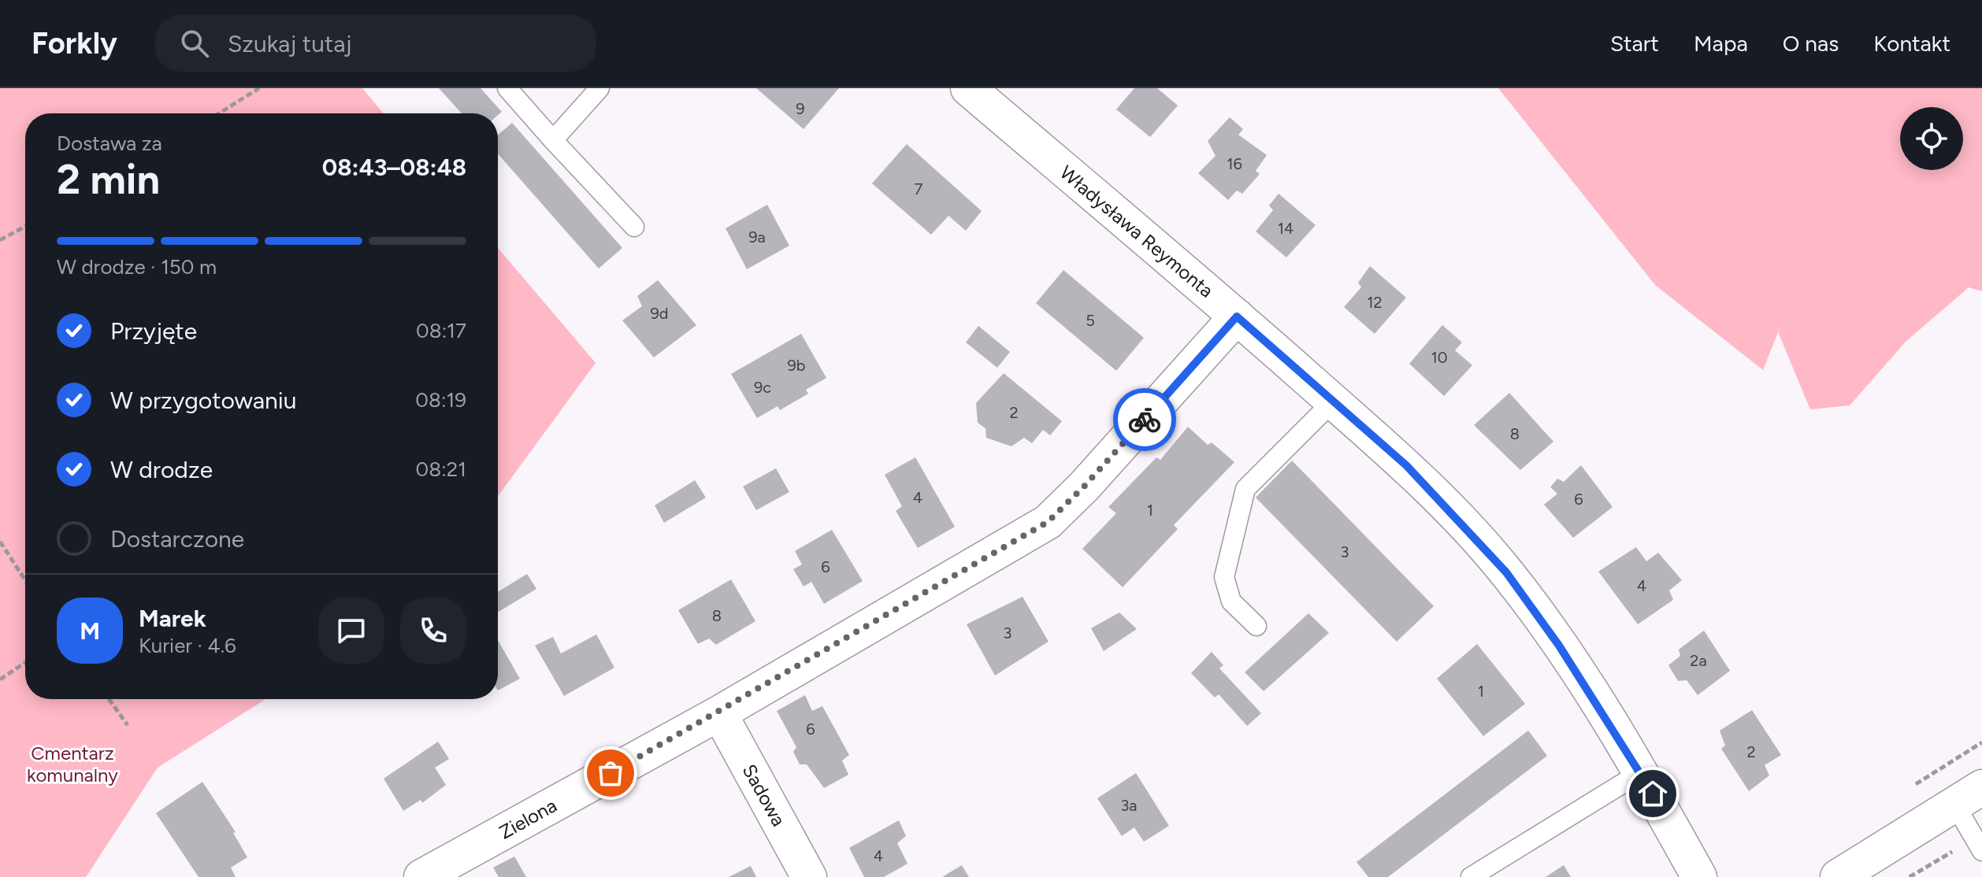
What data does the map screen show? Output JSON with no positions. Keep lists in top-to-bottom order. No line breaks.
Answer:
{"streets":{"street":["Władysława Reymonta","Sadowa","Zielona"]},"crossings":[["Władysława Reymonta","Zielona"],["Sadowa","Zielona"]],"parks":["Cmentarz komunalny"],"house_numbers":["9","16","7","14","9a","12","9d","5","10","9b","9c","2","8","4","6","1","3","6","4","8","3","2a","1","6","2","3a","4"],"page":{"header":"Forkly","search":"Szukaj tutaj","nav":["Start","Mapa","O nas","Kontakt"],"heading":["2 min","Dostawa za","08:43–08:48"],"panel":["Marek","Kurier · 4.6"],"bar":"W drodze · 150 m","list":[["Przyjęte","08:17"],["W przygotowaniu","08:19"],["W drodze","08:21"],"Dostarczone"],"round":"M"}}
